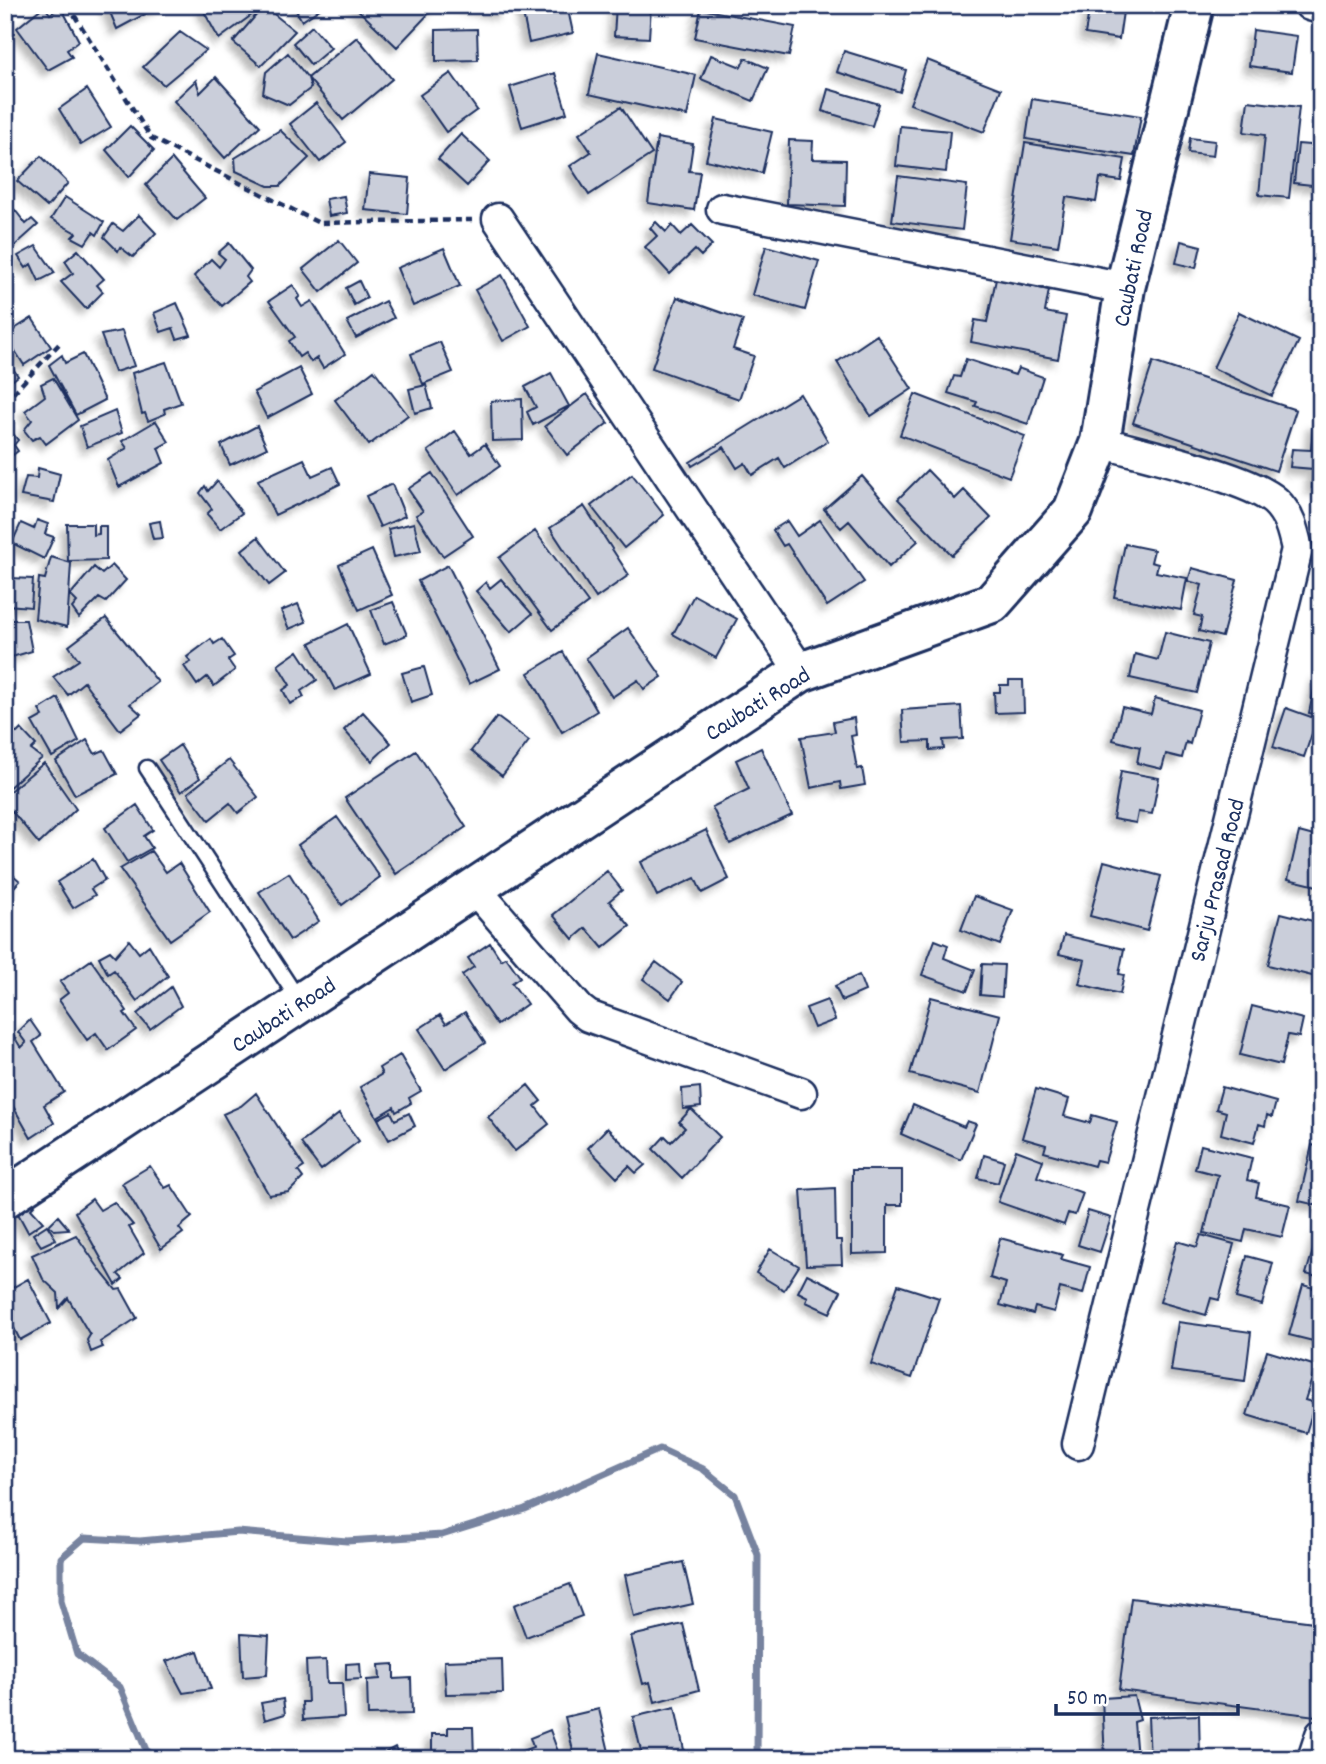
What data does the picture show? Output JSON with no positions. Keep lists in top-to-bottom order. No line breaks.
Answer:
{"streets":{"street":["Caubati Road","Sarju Prasad Road"]},"crossings":[["Caubati Road","Sarju Prasad Road"]],"scale_bar":"50 m"}
